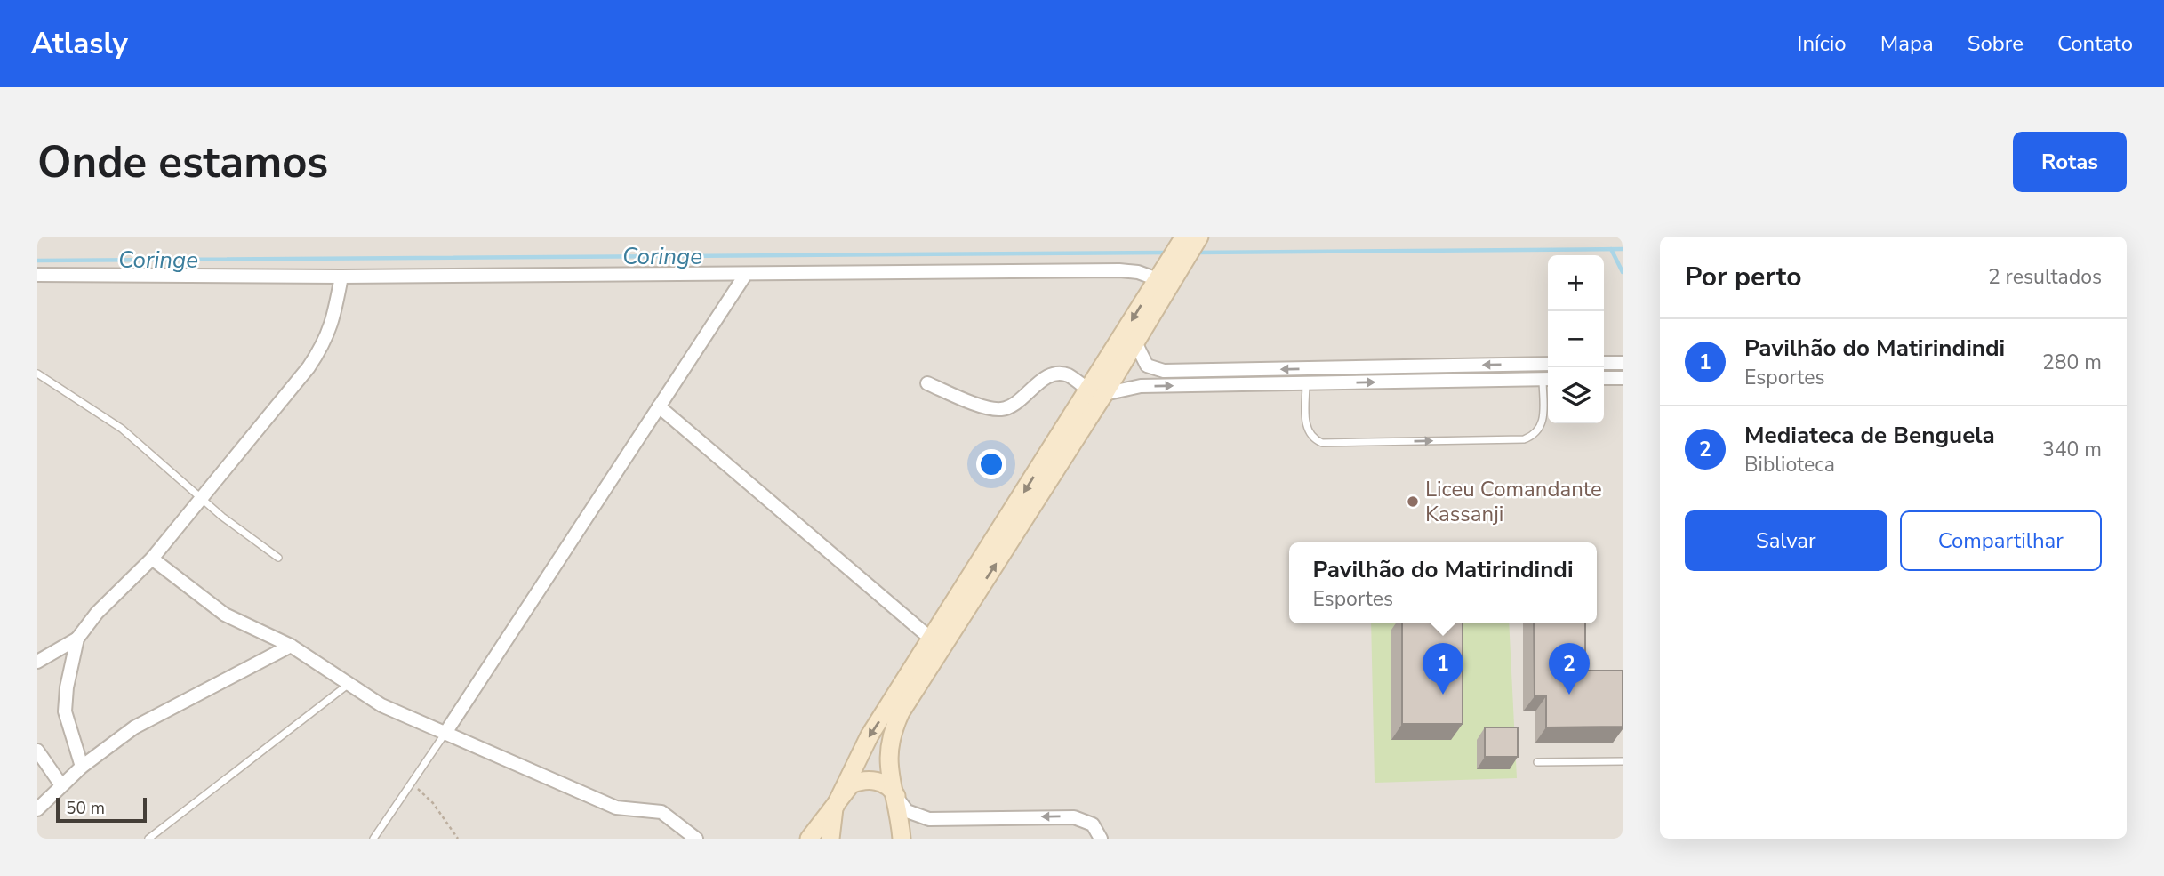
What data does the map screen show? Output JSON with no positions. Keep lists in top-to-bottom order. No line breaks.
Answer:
{"water":["Coringe"],"places":["Liceu Comandante Kassanji"],"scale_bar":"50 m","page":{"header":"Atlasly","nav":["Início","Mapa","Sobre","Contato"],"buttons":["Rotas",["Salvar","Compartilhar"]],"title":"Onde estamos","heading":["Por perto","2 resultados"],"map_buttons":["+","−"],"list":[{"mark":"1","name":"Pavilhão do Matirindindi","note":"Esportes","value":"280 m"},{"mark":"2","name":"Mediateca de Benguela","note":"Biblioteca","value":"340 m"}],"popup":["Pavilhão do Matirindindi","Esportes"],"pins":["1","2"],"scale":"50 m"}}
